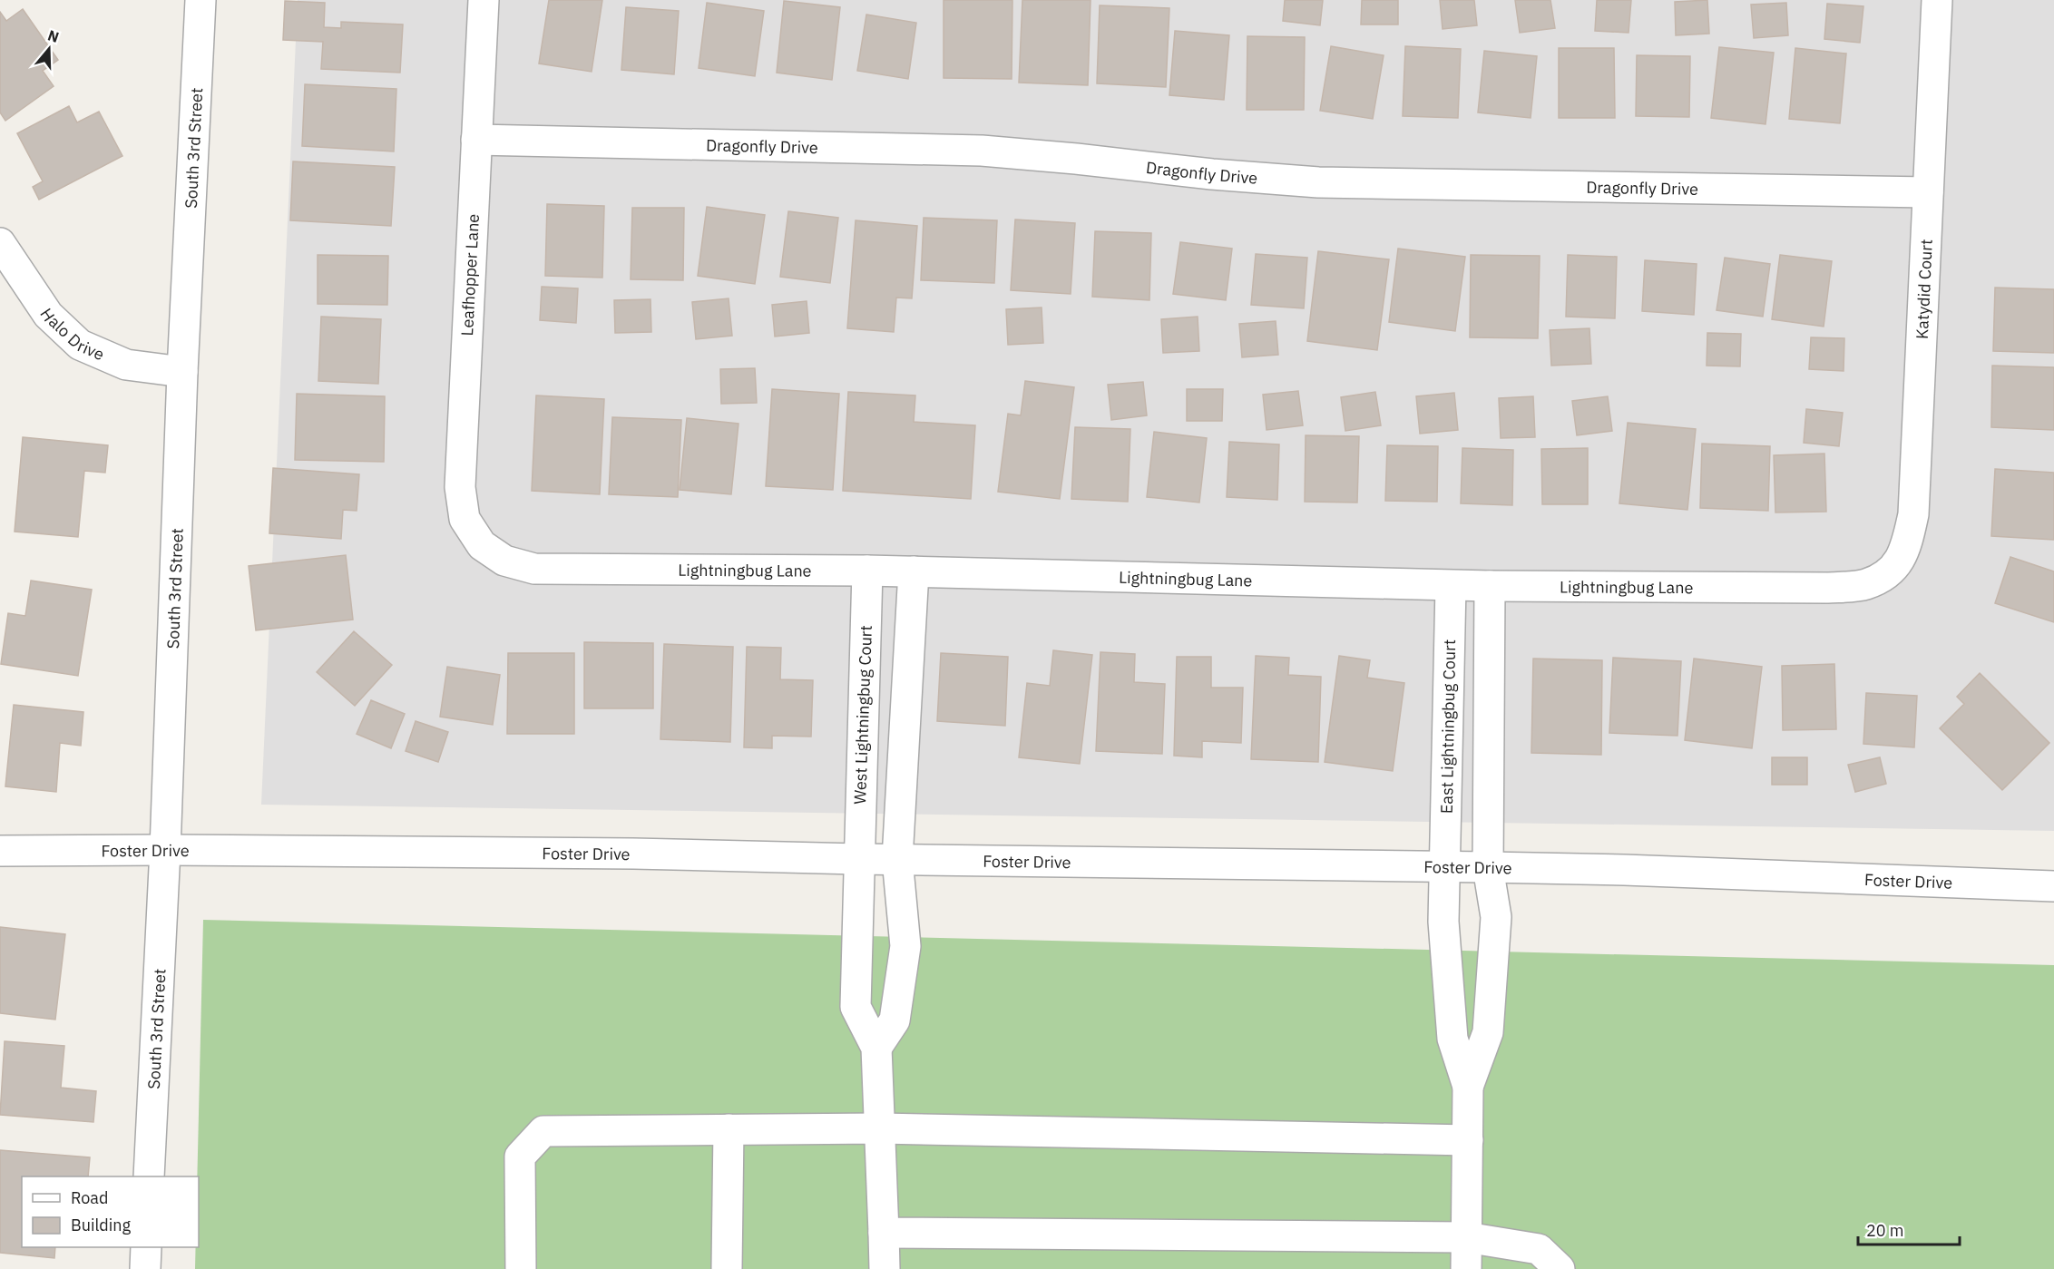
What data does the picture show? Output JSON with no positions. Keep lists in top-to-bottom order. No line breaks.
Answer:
{"streets":{"street":["Dragonfly Drive","South 3rd Street","Leafhopper Lane","Katydid Court","Halo Drive","Lightningbug Lane","West Lightningbug Court","East Lightningbug Court","Foster Drive"]},"crossings":[["Dragonfly Drive","Leafhopper Lane"],["Dragonfly Drive","Katydid Court"],["South 3rd Street","Halo Drive"],["South 3rd Street","Foster Drive"],["Leafhopper Lane","Lightningbug Lane"],["Katydid Court","Lightningbug Lane"],["Lightningbug Lane","West Lightningbug Court"],["Lightningbug Lane","East Lightningbug Court"],["West Lightningbug Court","Foster Drive"],["East Lightningbug Court","Foster Drive"]],"legend":["Road","Building"],"scale_bar":"20 m","north":"top"}
